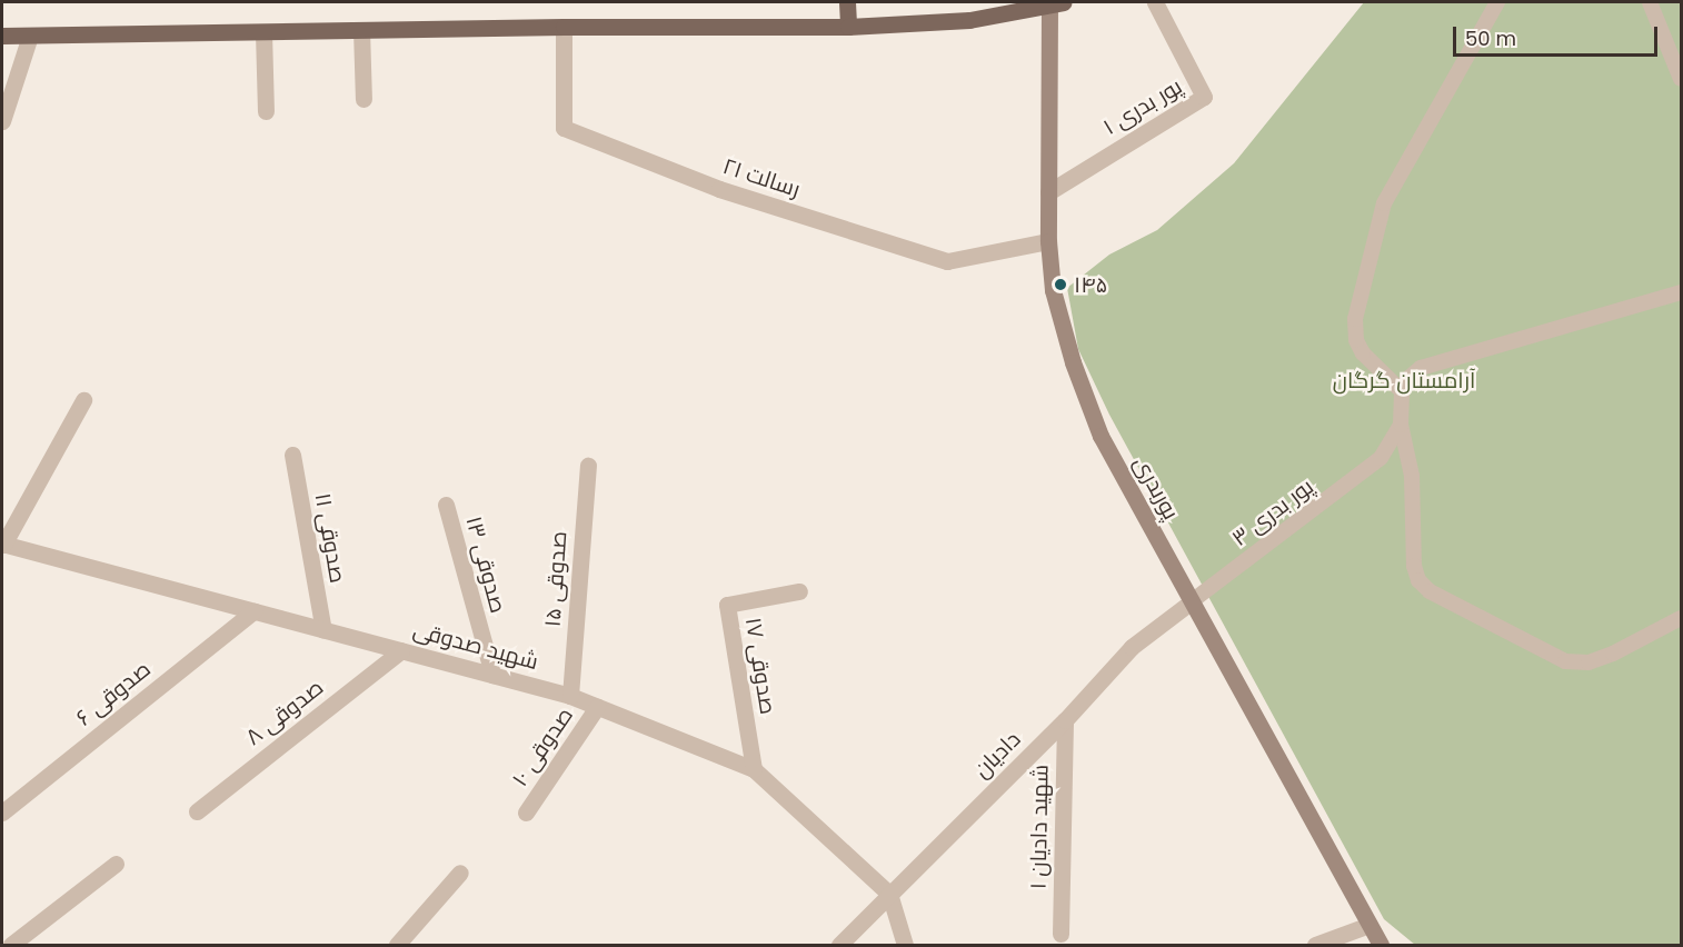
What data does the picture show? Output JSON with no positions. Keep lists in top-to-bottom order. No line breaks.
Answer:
{"streets":{"main road":["پوربدری"],"street":["پور بدری ۱","۲۱ رسالت","۱۱ صدوقی","۱۳ صدوقی","۱۵ صدوقی","شهید صدوقی","۱۷ صدوقی","صدوقی ۶","۸ صدوقی","۱۰ صدوقی","دادیان","۱ شهید دادیان"],"lane":["پور بدری ۳"]},"crossings":[["پور بدری ۱","پوربدری"],["۲۱ رسالت","پوربدری"],["پوربدری","پور بدری ۳"],["پوربدری","دادیان"],["پور بدری ۳","دادیان"],["۱۱ صدوقی","شهید صدوقی"],["۱۳ صدوقی","شهید صدوقی"],["۱۵ صدوقی","شهید صدوقی"],["شهید صدوقی","۱۷ صدوقی"],["شهید صدوقی","صدوقی ۶"],["شهید صدوقی","۸ صدوقی"],["شهید صدوقی","۱۰ صدوقی"],["شهید صدوقی","دادیان"],["دادیان","۱ شهید دادیان"]],"parks":["آرامستان گرگان"],"places":["۱۴۵"],"scale_bar":"50 m"}
